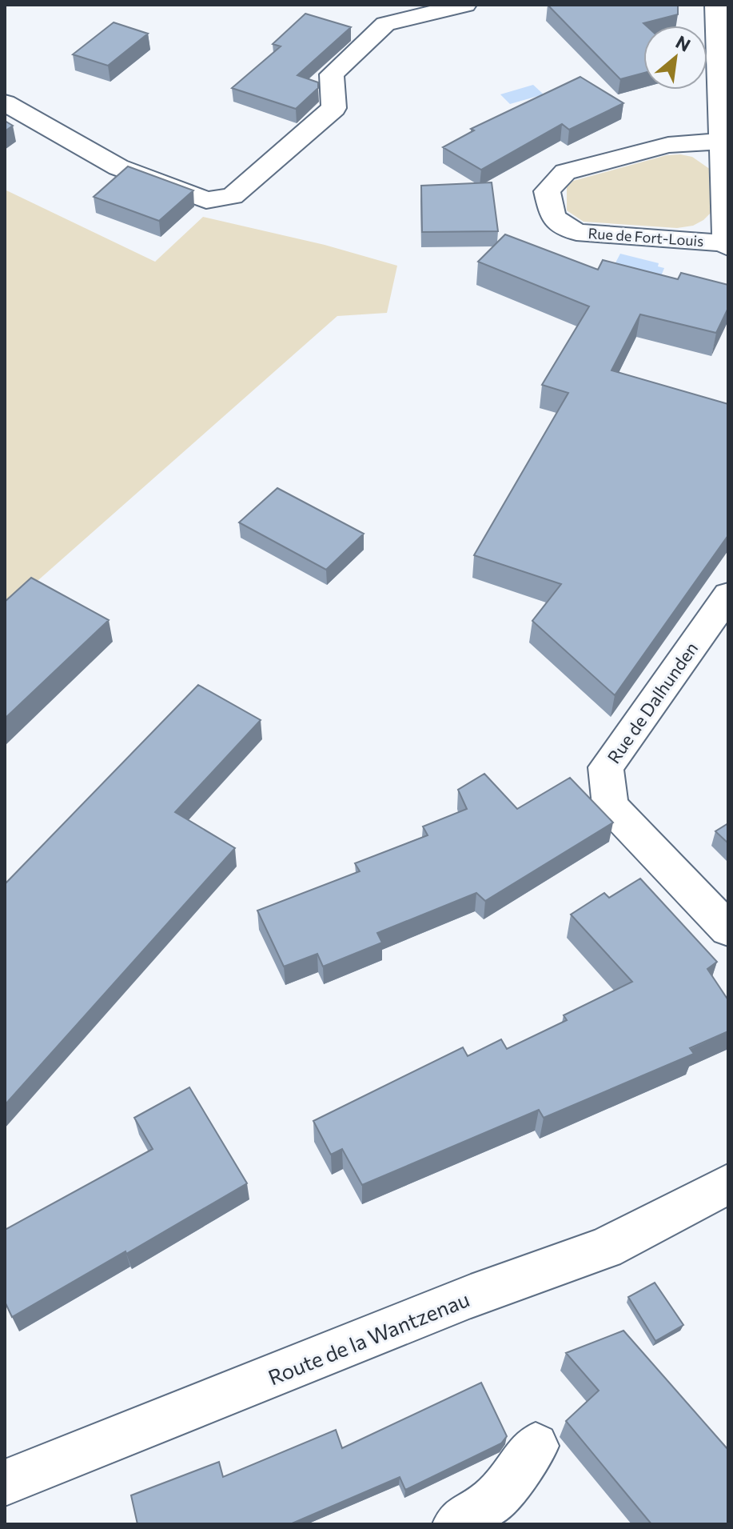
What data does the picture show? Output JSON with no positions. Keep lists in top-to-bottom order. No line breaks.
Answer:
{"streets":{"street":["Rue de Fort-Louis","Rue de Dalhunden","Route de la Wantzenau"]},"north":"top right"}
